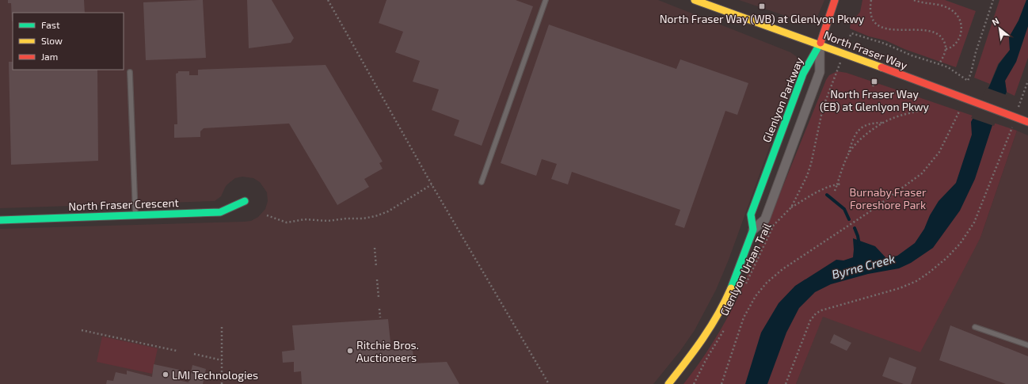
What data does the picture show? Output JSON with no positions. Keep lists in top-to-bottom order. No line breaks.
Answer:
{"streets":{"street":["North Fraser Way","Glenlyon Parkway","North Fraser Crescent"],"path":["Glenlyon Urban Trail"]},"crossings":[["North Fraser Way","Glenlyon Parkway"]],"water":["Byrne Creek"],"parks":["Burnaby Fraser Foreshore Park"],"places":{"transit":["North Fraser Way (WB) at Glenlyon Pkwy","North Fraser Way (EB) at Glenlyon Pkwy"],"other":["Ritchie Bros. Auctioneers","LMI Technologies"]},"legend":["Fast","Slow","Jam"],"north":"top left"}
